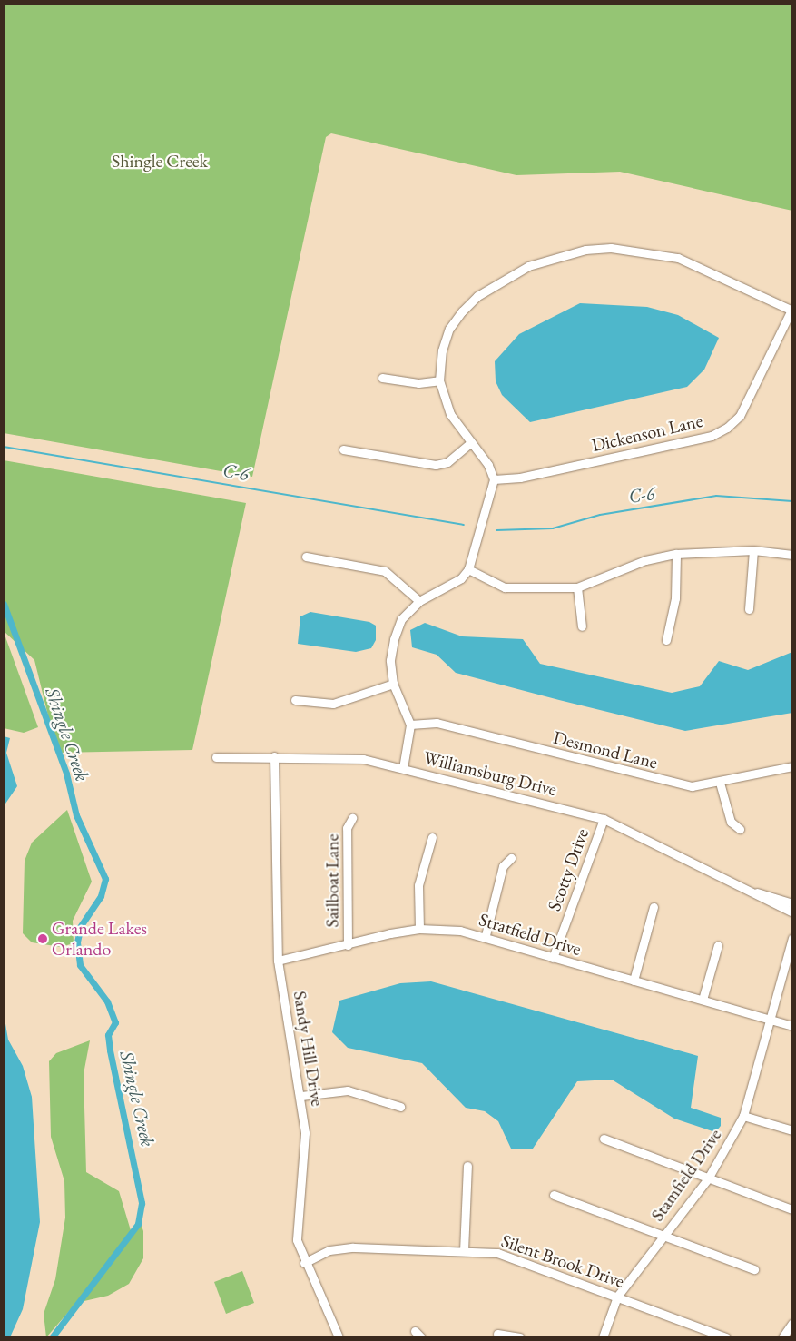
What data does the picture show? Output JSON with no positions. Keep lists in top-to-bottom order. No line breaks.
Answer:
{"streets":{"street":["Dickenson Lane","Desmond Lane","Williamsburg Drive","Scotty Drive","Sailboat Lane","Stratfield Drive","Sandy Hill Drive","Stamfield Drive","Silent Brook Drive"]},"crossings":[["Williamsburg Drive","Scotty Drive"],["Williamsburg Drive","Sandy Hill Drive"],["Scotty Drive","Stratfield Drive"],["Sailboat Lane","Stratfield Drive"],["Stratfield Drive","Sandy Hill Drive"],["Stratfield Drive","Stamfield Drive"],["Sandy Hill Drive","Silent Brook Drive"],["Stamfield Drive","Silent Brook Drive"]],"water":["C-6","Shingle Creek"],"parks":["Shingle Creek"],"places":["Grande Lakes Orlando"]}
